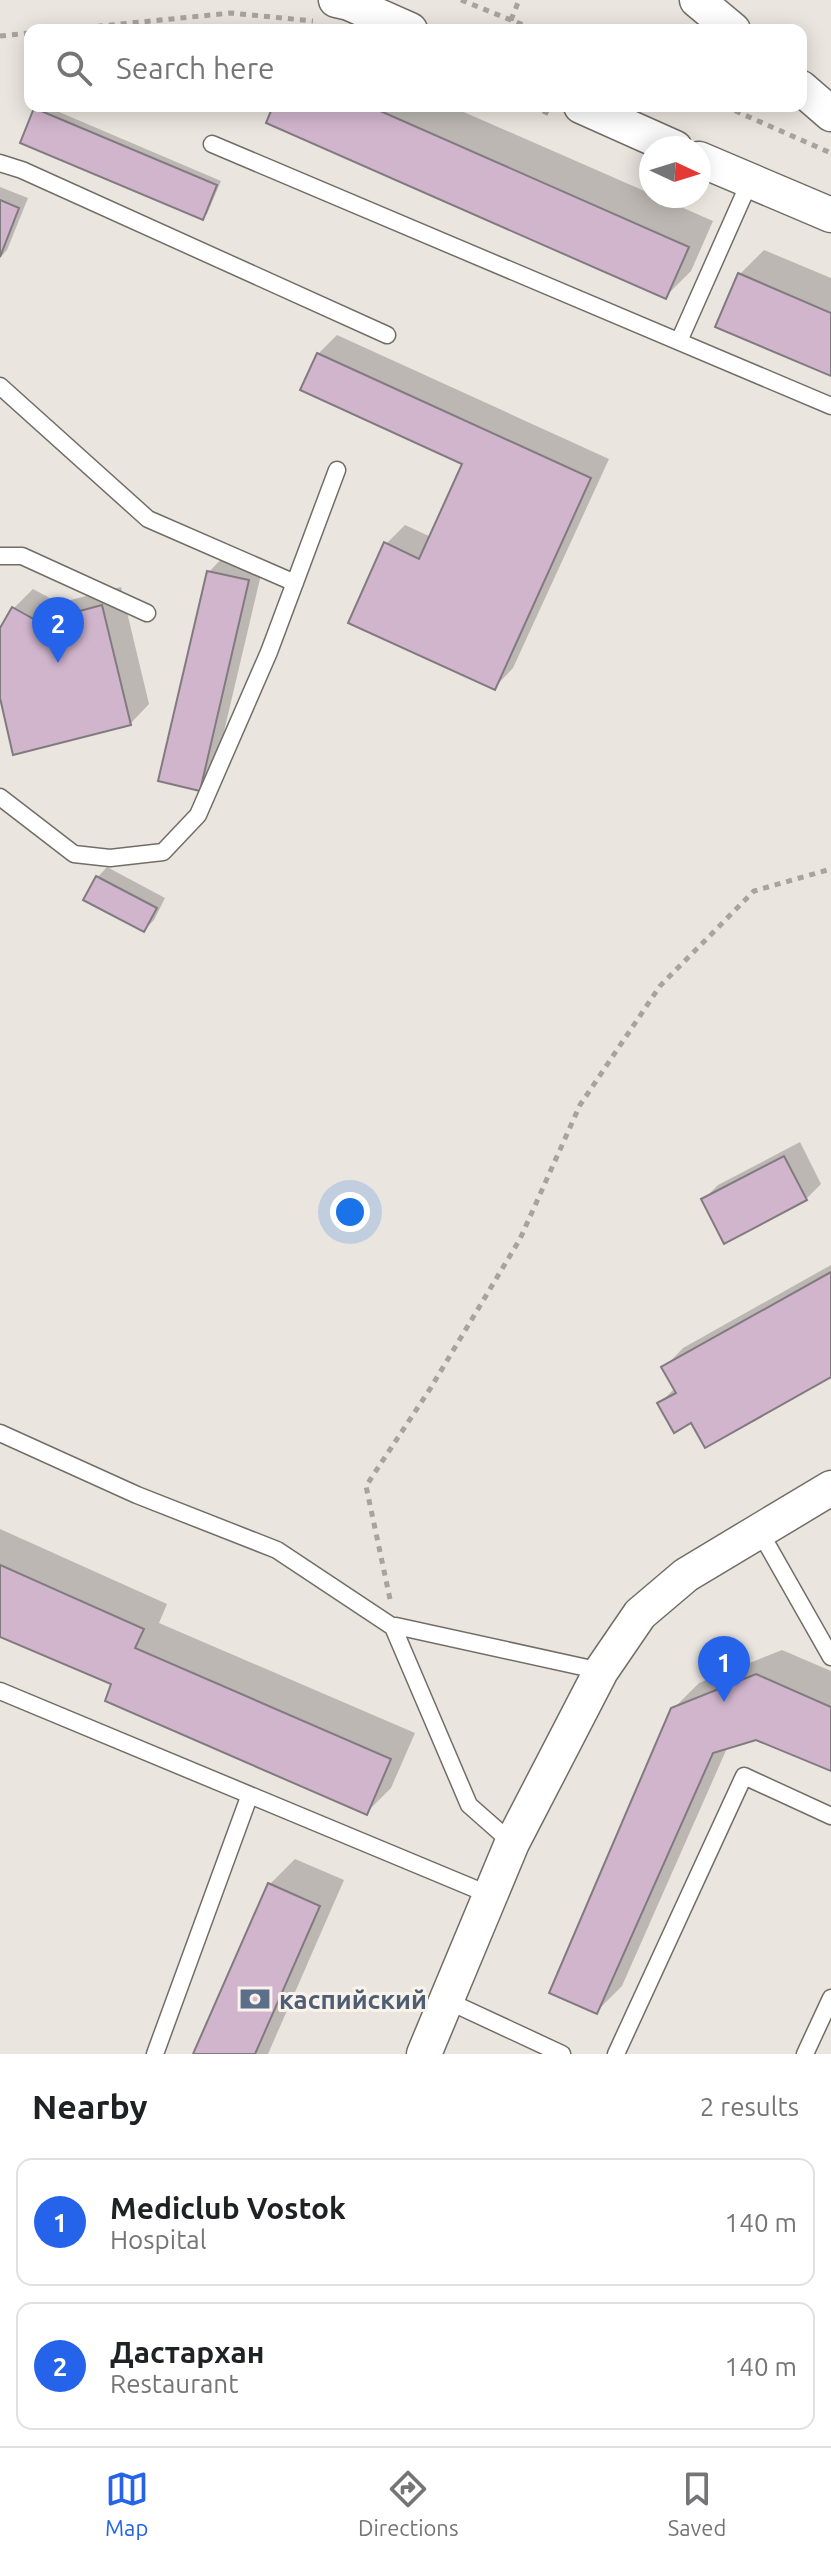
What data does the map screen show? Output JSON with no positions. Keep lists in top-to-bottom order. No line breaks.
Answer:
{"places":{"bank":["каспийский"]},"north":"right","page":{"search":"Search here","pins":["2","1"],"heading":["Nearby","2 results"],"list":[{"mark":"1","name":"Mediclub Vostok","note":"Hospital","value":"140 m"},{"mark":"2","name":"Дастархан","note":"Restaurant","value":"140 m"}],"nav":["Map","Directions","Saved"]}}
